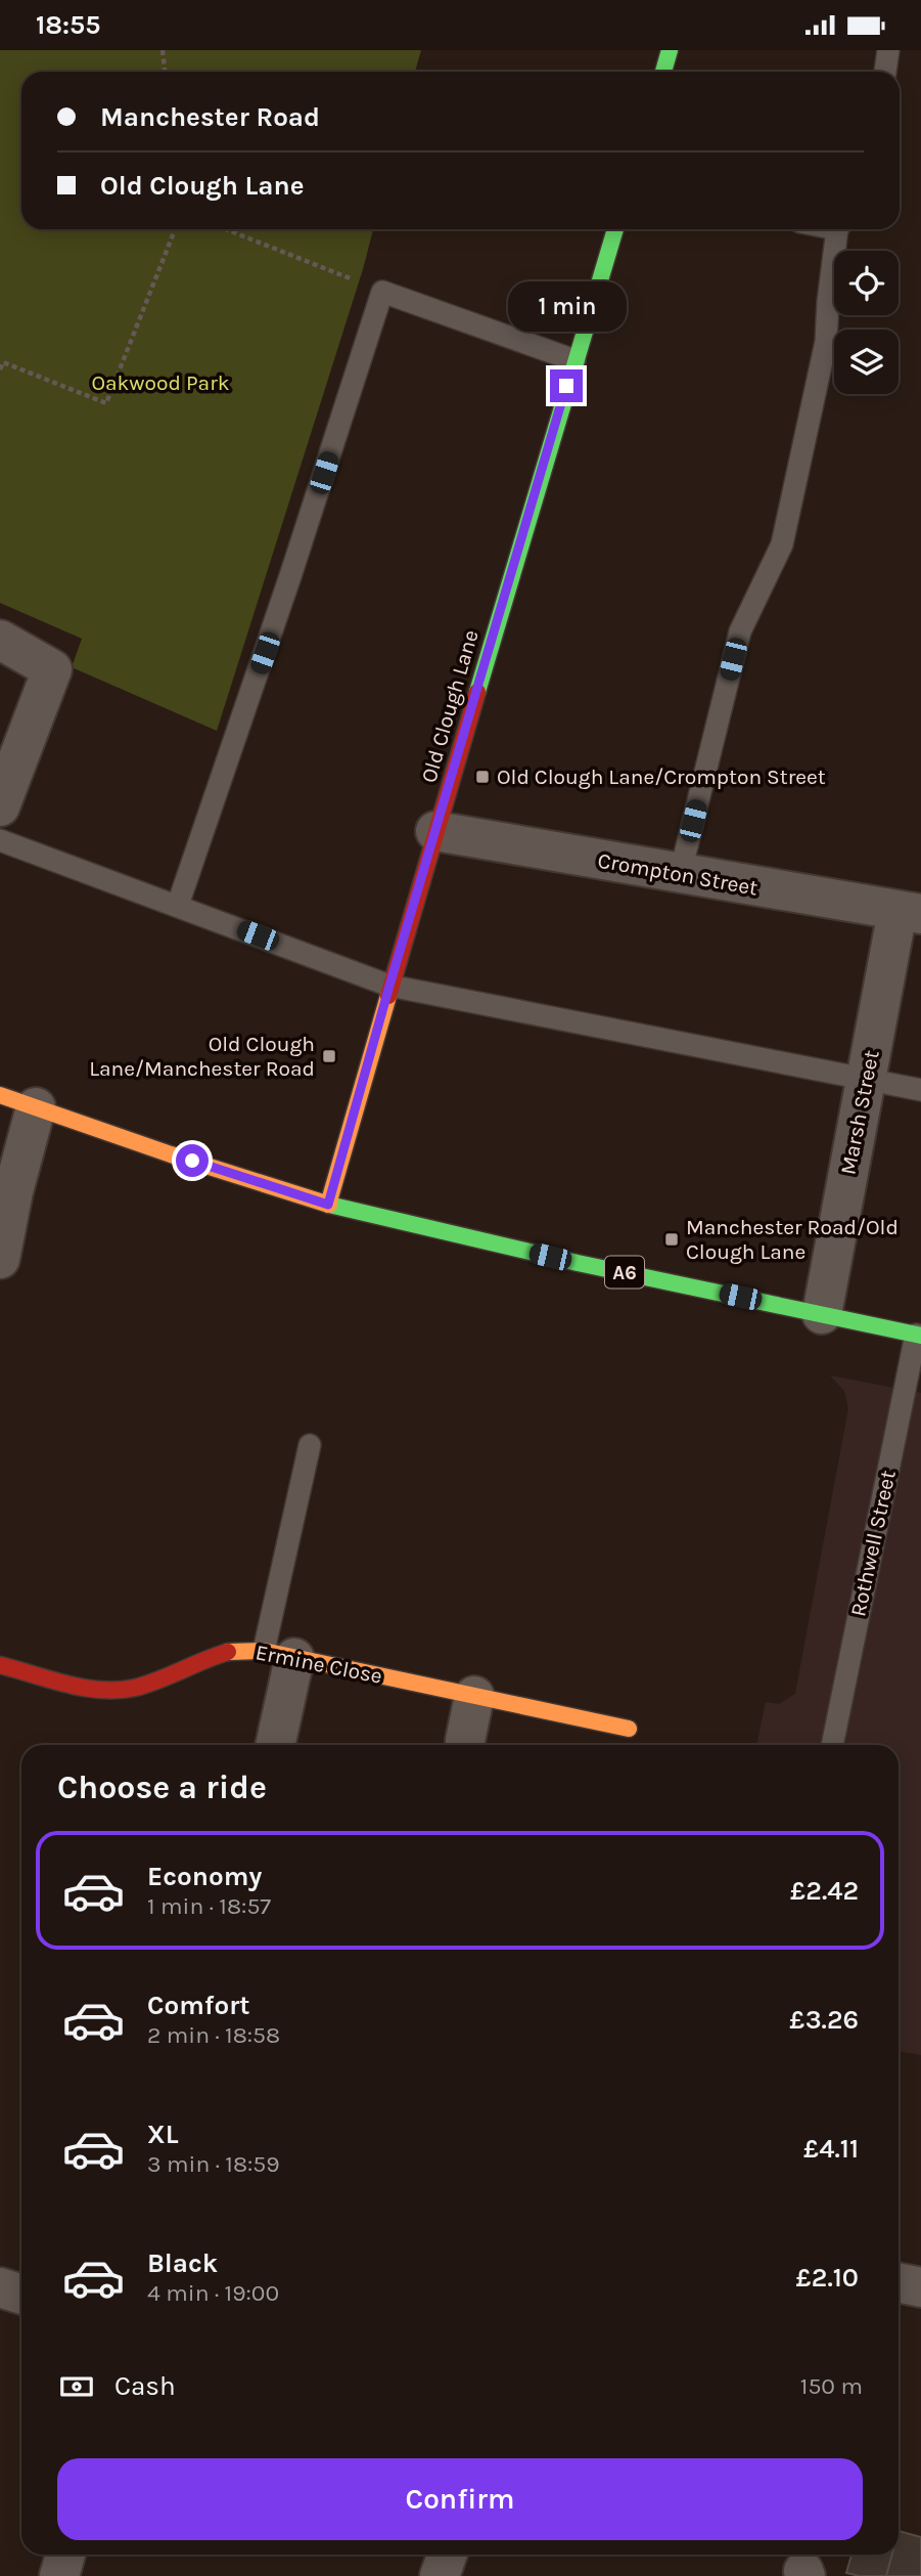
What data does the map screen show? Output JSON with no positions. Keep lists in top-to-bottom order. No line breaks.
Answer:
{"streets":{"street":["Old Clough Lane","Crompton Street","Marsh Street","A6","Ermine Close"],"lane":["Rothwell Street"]},"crossings":[["Old Clough Lane","Crompton Street"],["Old Clough Lane","A6"],["Crompton Street","Marsh Street"],["Marsh Street","A6"],["A6","Rothwell Street"]],"parks":["Oakwood Park"],"places":{"transit":["Old Clough Lane/Crompton Street","Old Clough Lane/Manchester Road","Manchester Road/Old Clough Lane"]},"page":{"status":"18:55","banner":["Manchester Road","Old Clough Lane"],"bubble":"1 min","heading":"Choose a ride","list":[{"name":"Economy","note":"1 min · 18:57","value":"£2.42"},{"name":"Comfort","note":"2 min · 18:58","value":"£3.26"},{"name":"XL","note":"3 min · 18:59","value":"£4.11"},{"name":"Black","note":"4 min · 19:00","value":"£2.10"}],"pay":["Cash","150 m"],"buttons":"Confirm"}}
